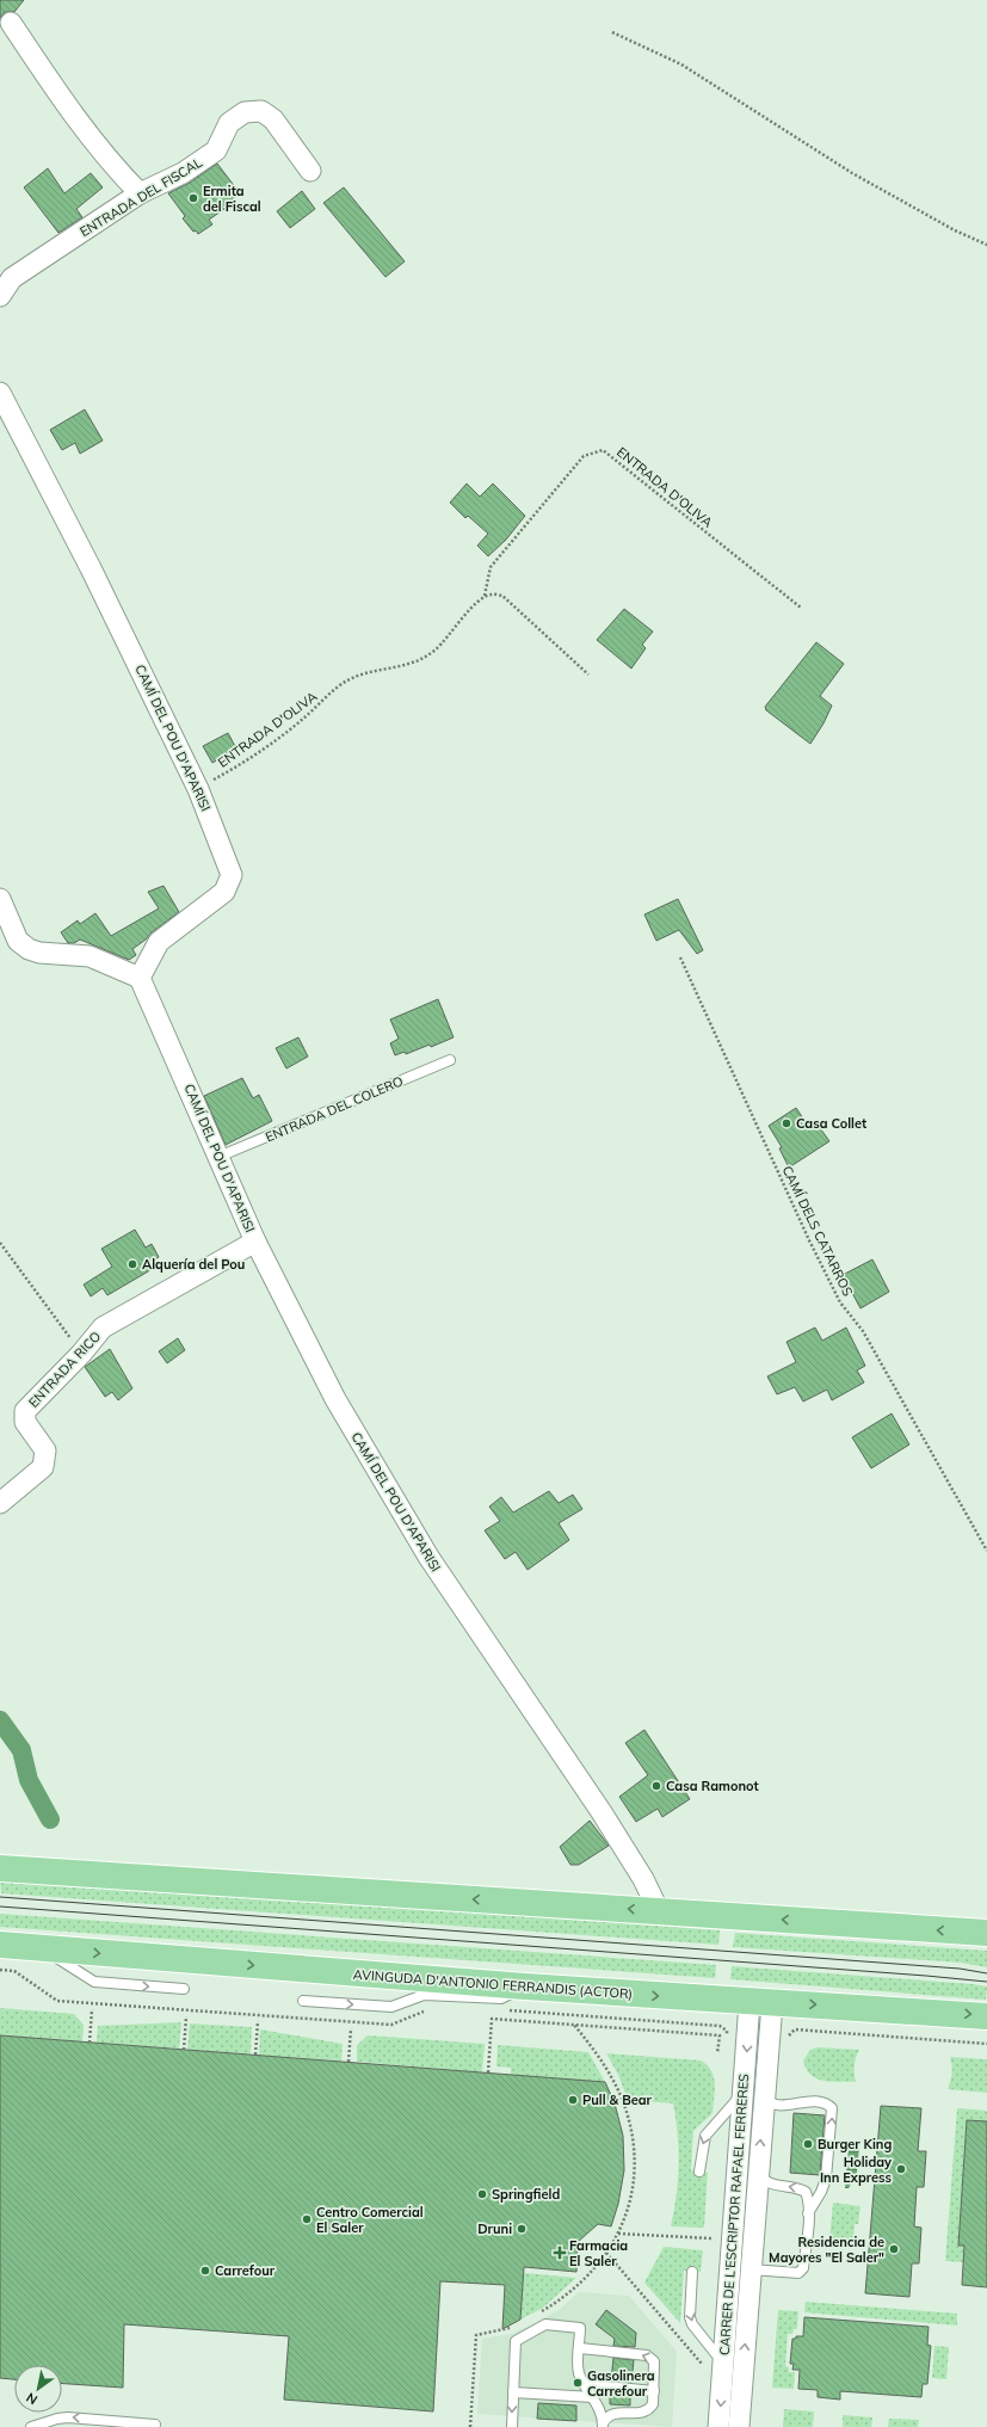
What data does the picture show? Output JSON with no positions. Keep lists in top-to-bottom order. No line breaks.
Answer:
{"streets":{"main road":["AVINGUDA D'ANTONIO FERRANDIS (ACTOR)"],"street":["ENTRADA DEL FISCAL","CAMÍ DEL POU D'APARISI","ENTRADA RICO","CARRER DE L'ESCRIPTOR RAFAEL FERRERES"],"lane":["ENTRADA DEL COLERO"],"path":["ENTRADA D'OLIVA","CAMÍ DELS CATARROS"]},"crossings":[["ENTRADA D'OLIVA","CAMÍ DEL POU D'APARISI"],["CAMÍ DEL POU D'APARISI","ENTRADA DEL COLERO"],["CAMÍ DEL POU D'APARISI","ENTRADA RICO"],["AVINGUDA D'ANTONIO FERRANDIS (ACTOR)","CARRER DE L'ESCRIPTOR RAFAEL FERRERES"]],"places":{"other":["Ermita del Fiscal","Casa Collet","Alquería del Pou","Casa Ramonot","Pull & Bear","Burger King","Holiday Inn Express","Springfield","Centro Comercial El Saler","Druni","Residencia de Mayores \"El Saler\"","Carrefour","Gasolinera Carrefour"],"health":["Farmacia El Saler"]},"north":"bottom left"}
